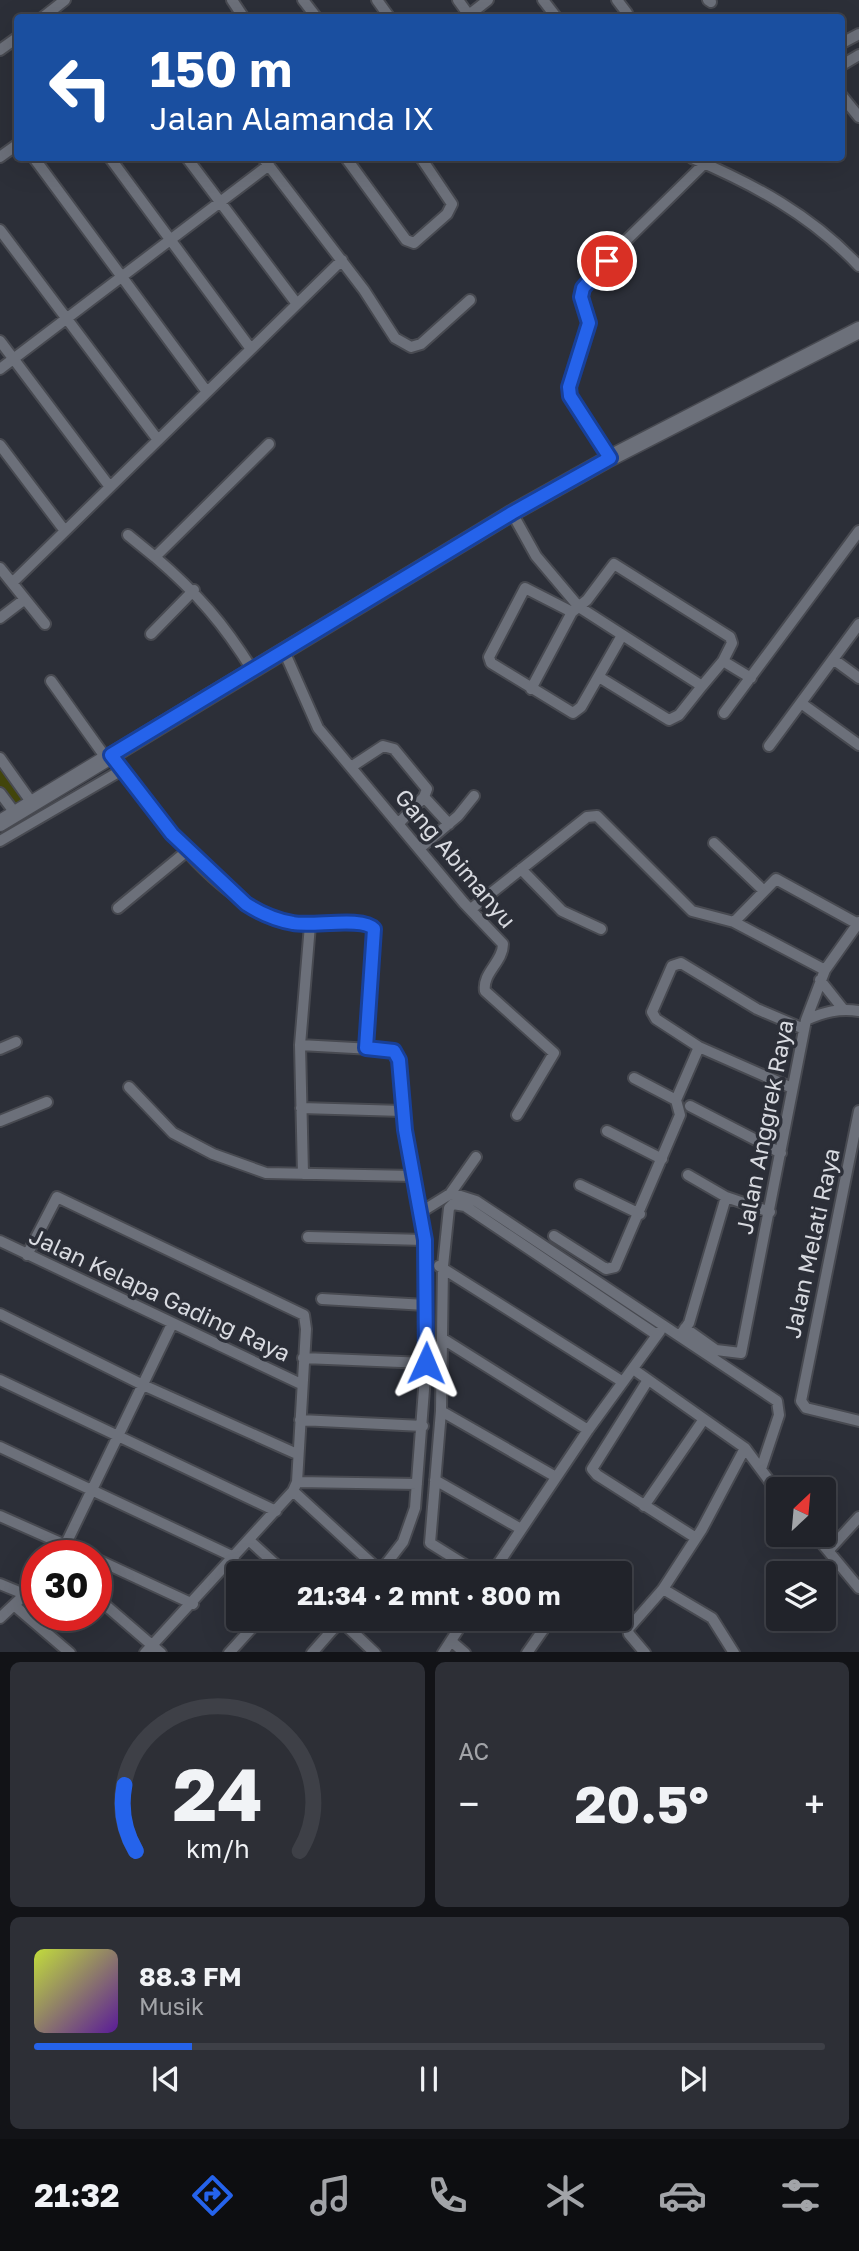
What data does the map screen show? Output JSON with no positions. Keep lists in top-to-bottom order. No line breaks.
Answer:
{"streets":{"street":["Gang Abimanyu","Jalan Anggrek Raya","Jalan Melati Raya","Jalan Kelapa Gading Raya"]},"north":"top right","page":{"turn":["150 m","Jalan Alamanda IX"],"limit":"30","trip":"21:34 · 2 mnt · 800 m","tile":"AC","heat":["−","20.5°","+"],"song":["88.3 FM","Musik"],"tabs":"21:32","gauge":["24","km/h"]}}
